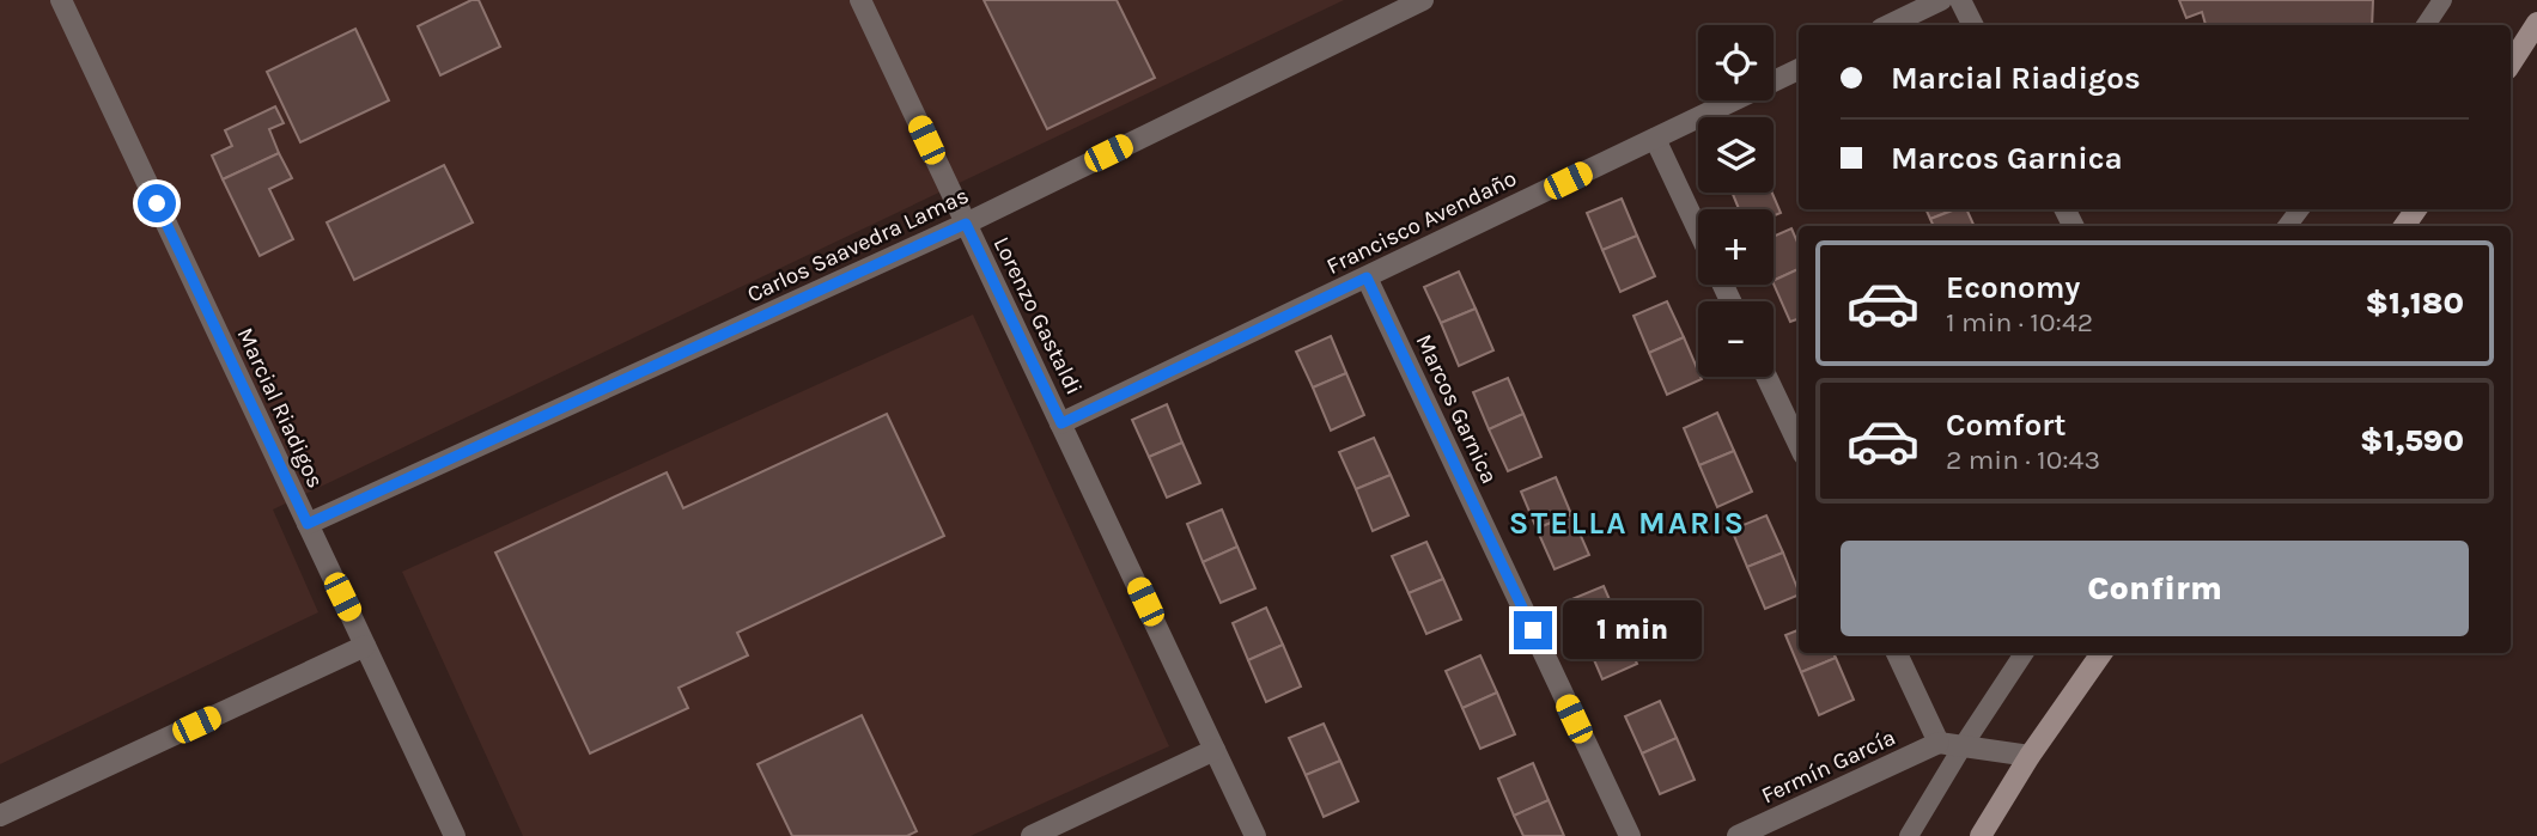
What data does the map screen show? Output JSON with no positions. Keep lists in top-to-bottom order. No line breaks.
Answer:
{"streets":{"street":["Francisco Avendaño","Carlos Saavedra Lamas","Lorenzo Gastaldi","Marcial Riadigos","Marcos Garnica","Fermín García"]},"crossings":[["Francisco Avendaño","Lorenzo Gastaldi"],["Francisco Avendaño","Marcos Garnica"],["Carlos Saavedra Lamas","Lorenzo Gastaldi"],["Carlos Saavedra Lamas","Marcial Riadigos"]],"districts":["STELLA MARIS"],"page":{"map_buttons":["+","−"],"banner":["Marcial Riadigos","Marcos Garnica"],"list":[{"name":"Economy","note":"1 min · 10:42","value":"$1,180"},{"name":"Comfort","note":"2 min · 10:43","value":"$1,590"}],"buttons":"Confirm","bubble":"1 min"}}
